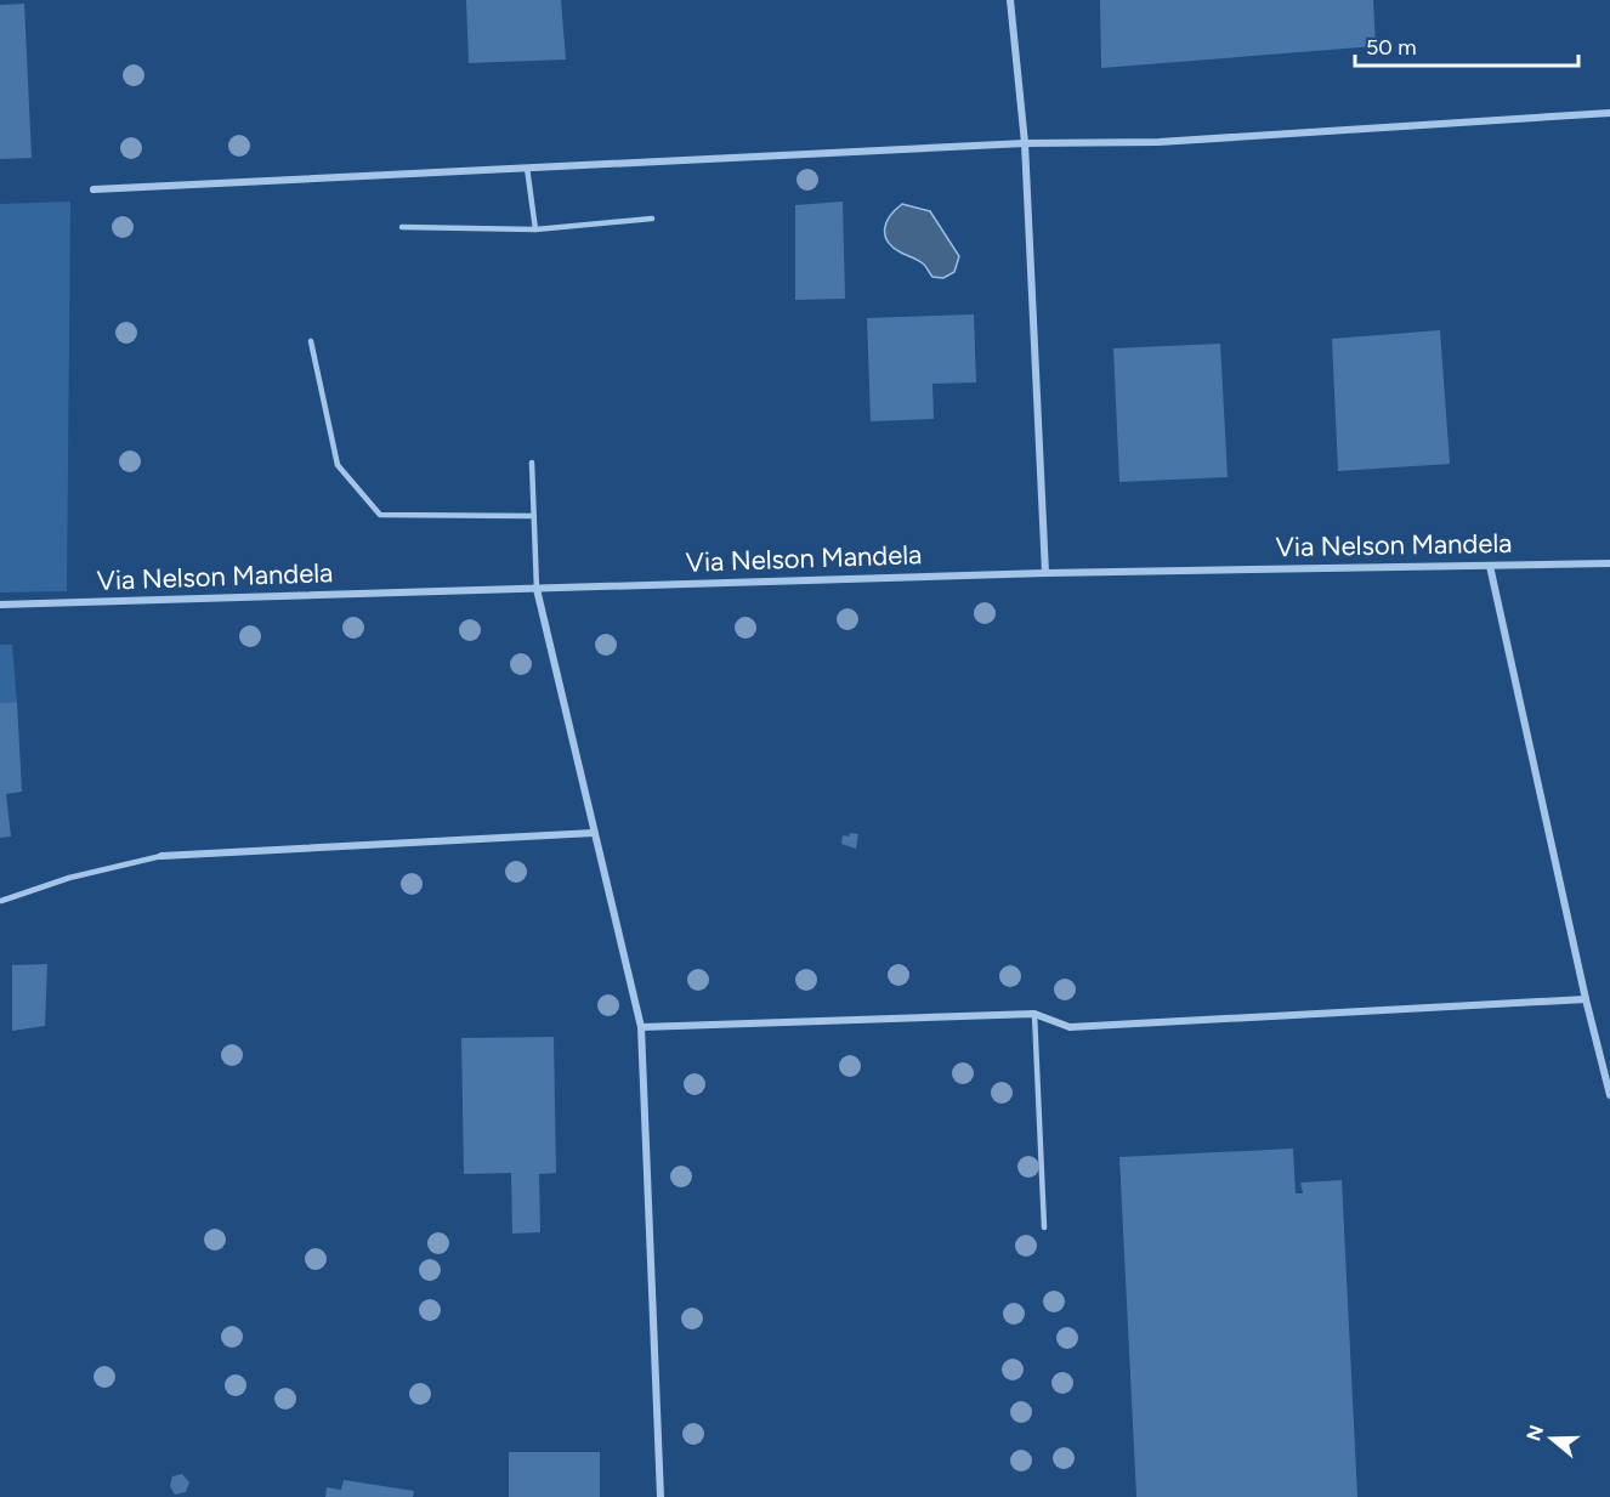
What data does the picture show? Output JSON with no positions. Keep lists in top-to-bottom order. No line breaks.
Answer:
{"streets":{"street":["Via Nelson Mandela"]},"scale_bar":"50 m","north":"left"}
